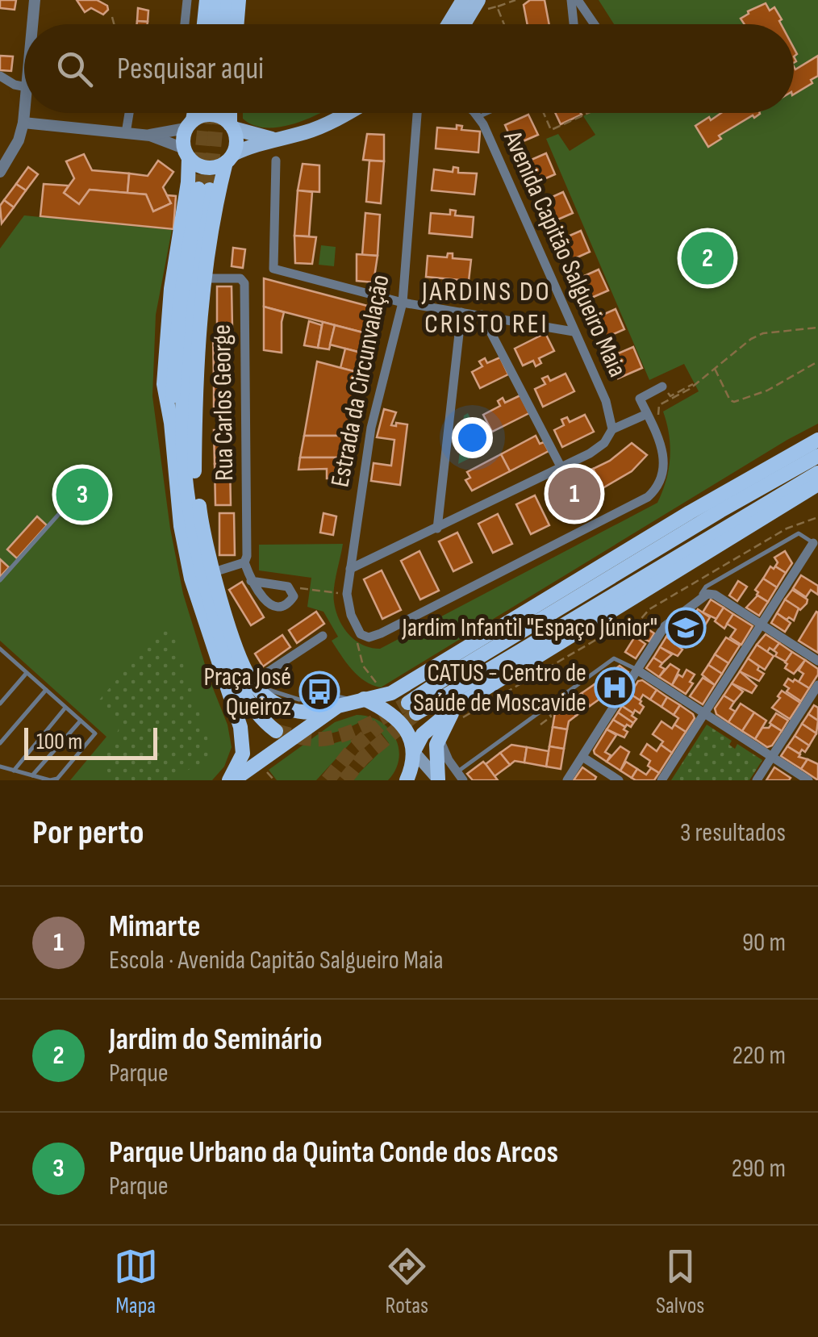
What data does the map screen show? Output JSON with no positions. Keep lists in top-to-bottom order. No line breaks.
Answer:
{"streets":{"street":["Avenida Capitão Salgueiro Maia","Estrada da Circunvalação","Rua Carlos George"]},"districts":["JARDINS DO CRISTO REI"],"places":{"school or university":["Jardim Infantil \"Espaço Júnior\""],"hospital":["CATUS - Centro de Saúde de Moscavide"],"bus stop":["Praça José Queiroz"]},"scale_bar":"100 m","page":{"search":"Pesquisar aqui","pins":["2","1","3"],"scale":"100 m","heading":["Por perto","3 resultados"],"list":[{"mark":"1","name":"Mimarte","note":"Escola · Avenida Capitão Salgueiro Maia","value":"90 m"},{"mark":"2","name":"Jardim do Seminário","note":"Parque","value":"220 m"},{"mark":"3","name":"Parque Urbano da Quinta Conde dos Arcos","note":"Parque","value":"290 m"}],"nav":["Mapa","Rotas","Salvos"]}}
